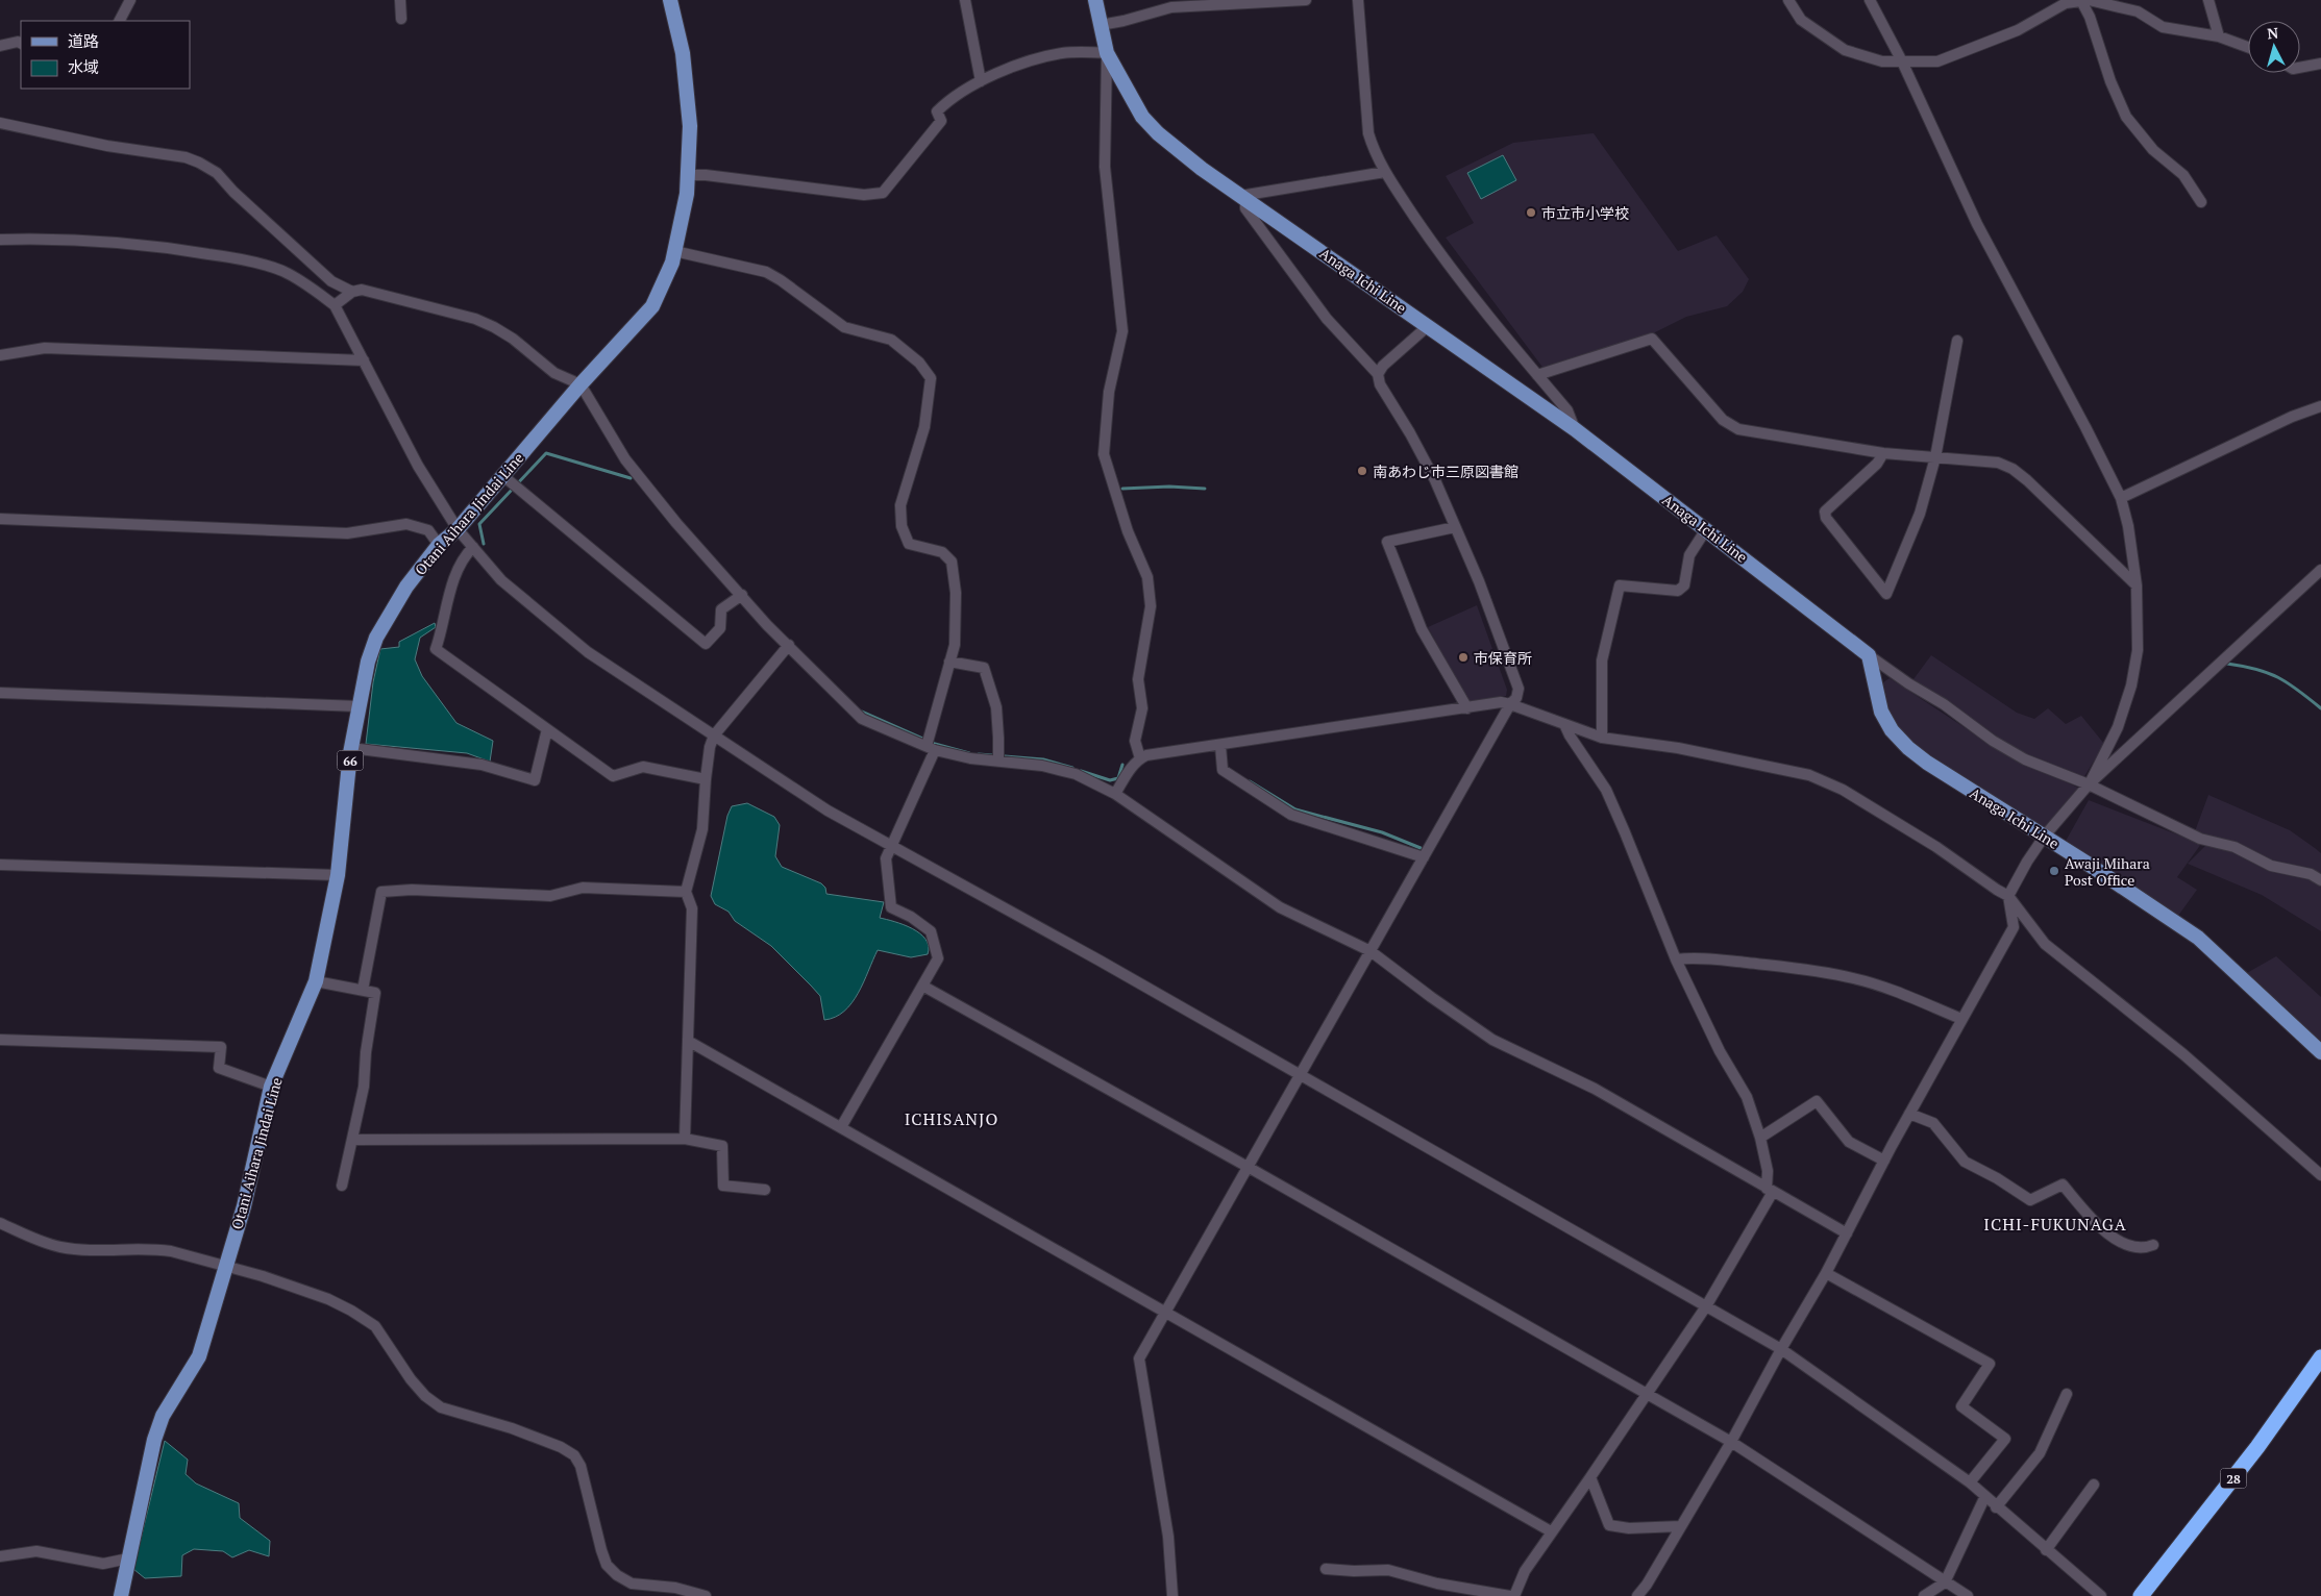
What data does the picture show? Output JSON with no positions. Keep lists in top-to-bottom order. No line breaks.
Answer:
{"streets":{"highway":["28"],"main road":["Anaga Ichi Line","Otani Aihara Jindai Line","66"]},"districts":["ICHISANJO","ICHI-FUKUNAGA"],"places":["市立市小学校","南あわじ市三原図書館","市保育所","Awaji Mihara Post Office"],"legend":["道路","水域"],"north":"top"}
